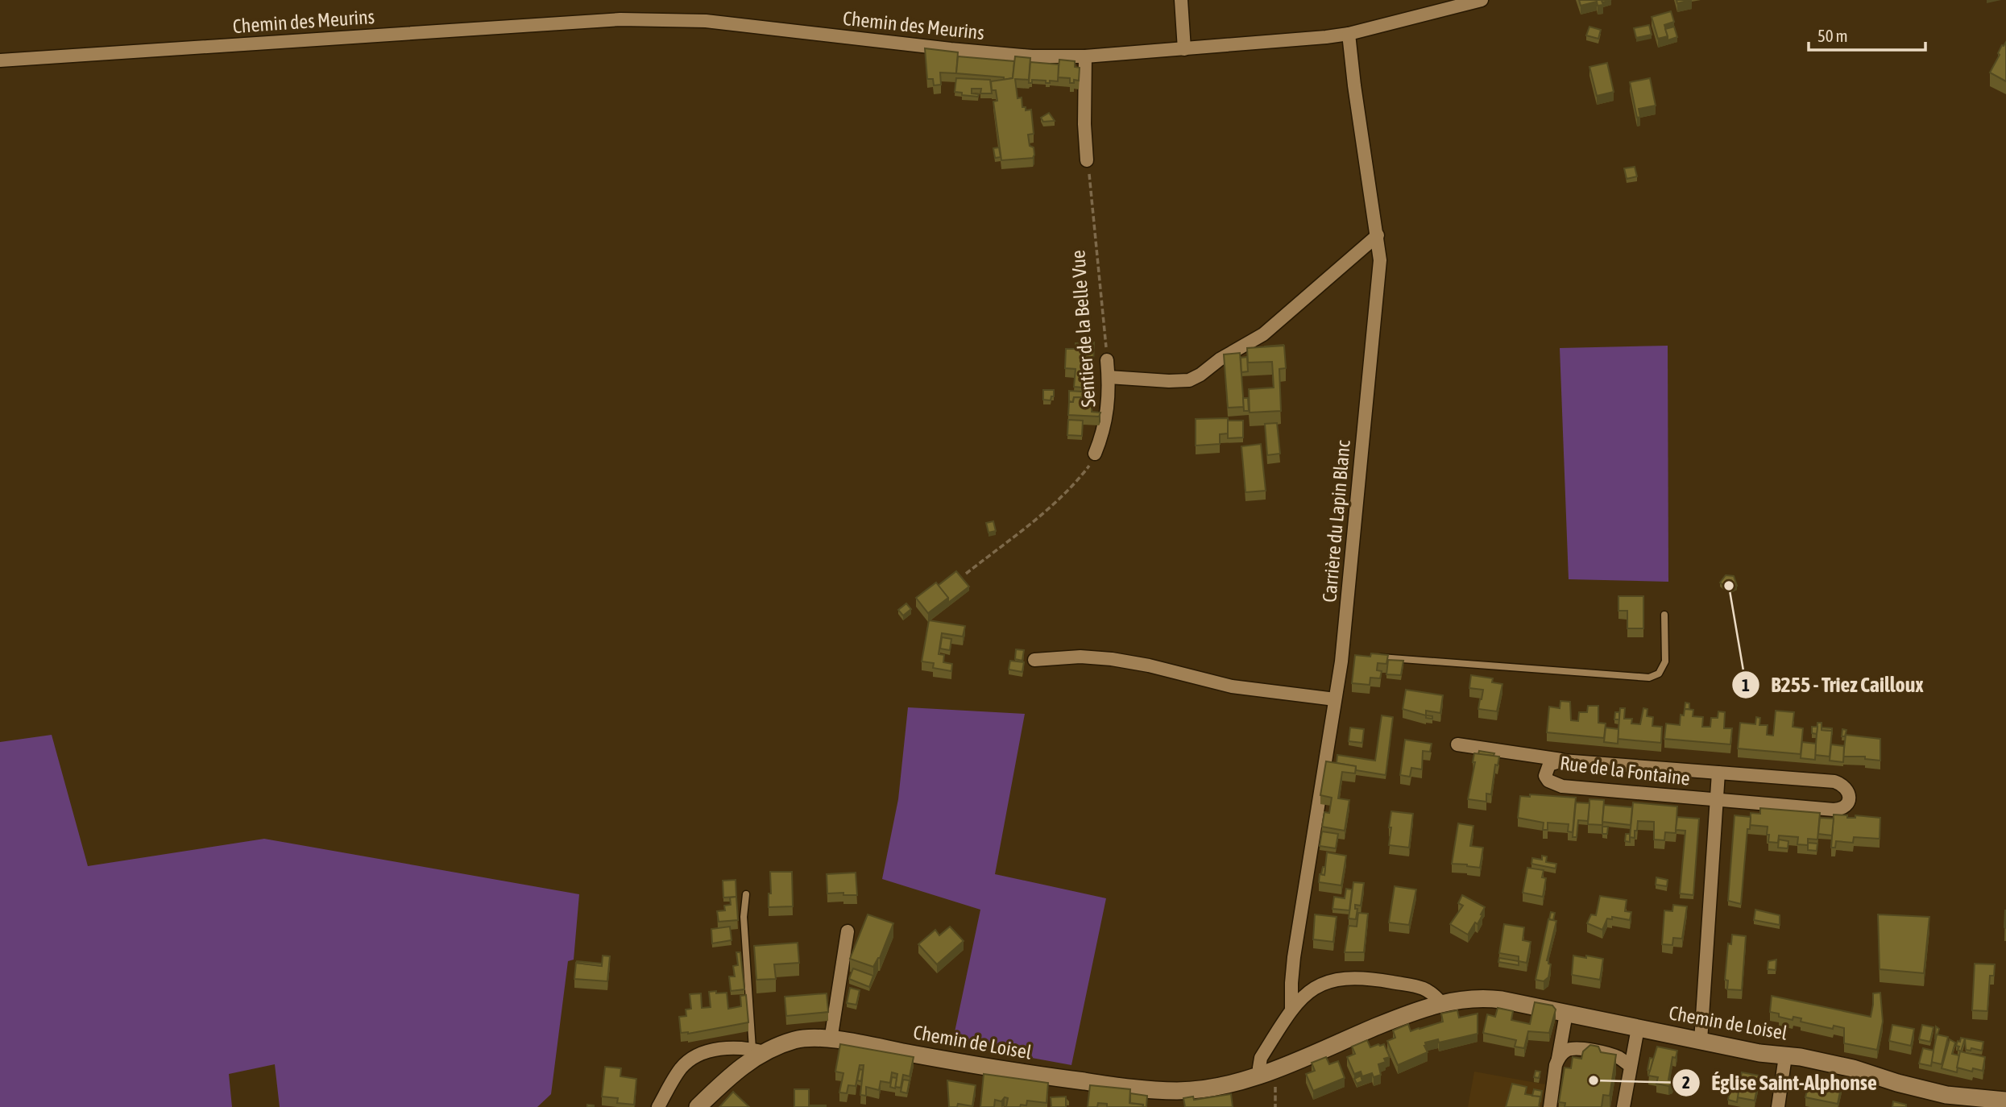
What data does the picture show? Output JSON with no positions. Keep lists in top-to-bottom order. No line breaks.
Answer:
{"streets":{"street":["Chemin des Meurins","Sentier de la Belle Vue","Carrière du Lapin Blanc","Rue de la Fontaine","Chemin de Loisel"]},"crossings":[["Chemin des Meurins","Carrière du Lapin Blanc"],["Rue de la Fontaine","Chemin de Loisel"]],"places":["B255 - Triez Cailloux","Église Saint-Alphonse"],"scale_bar":"50 m"}
